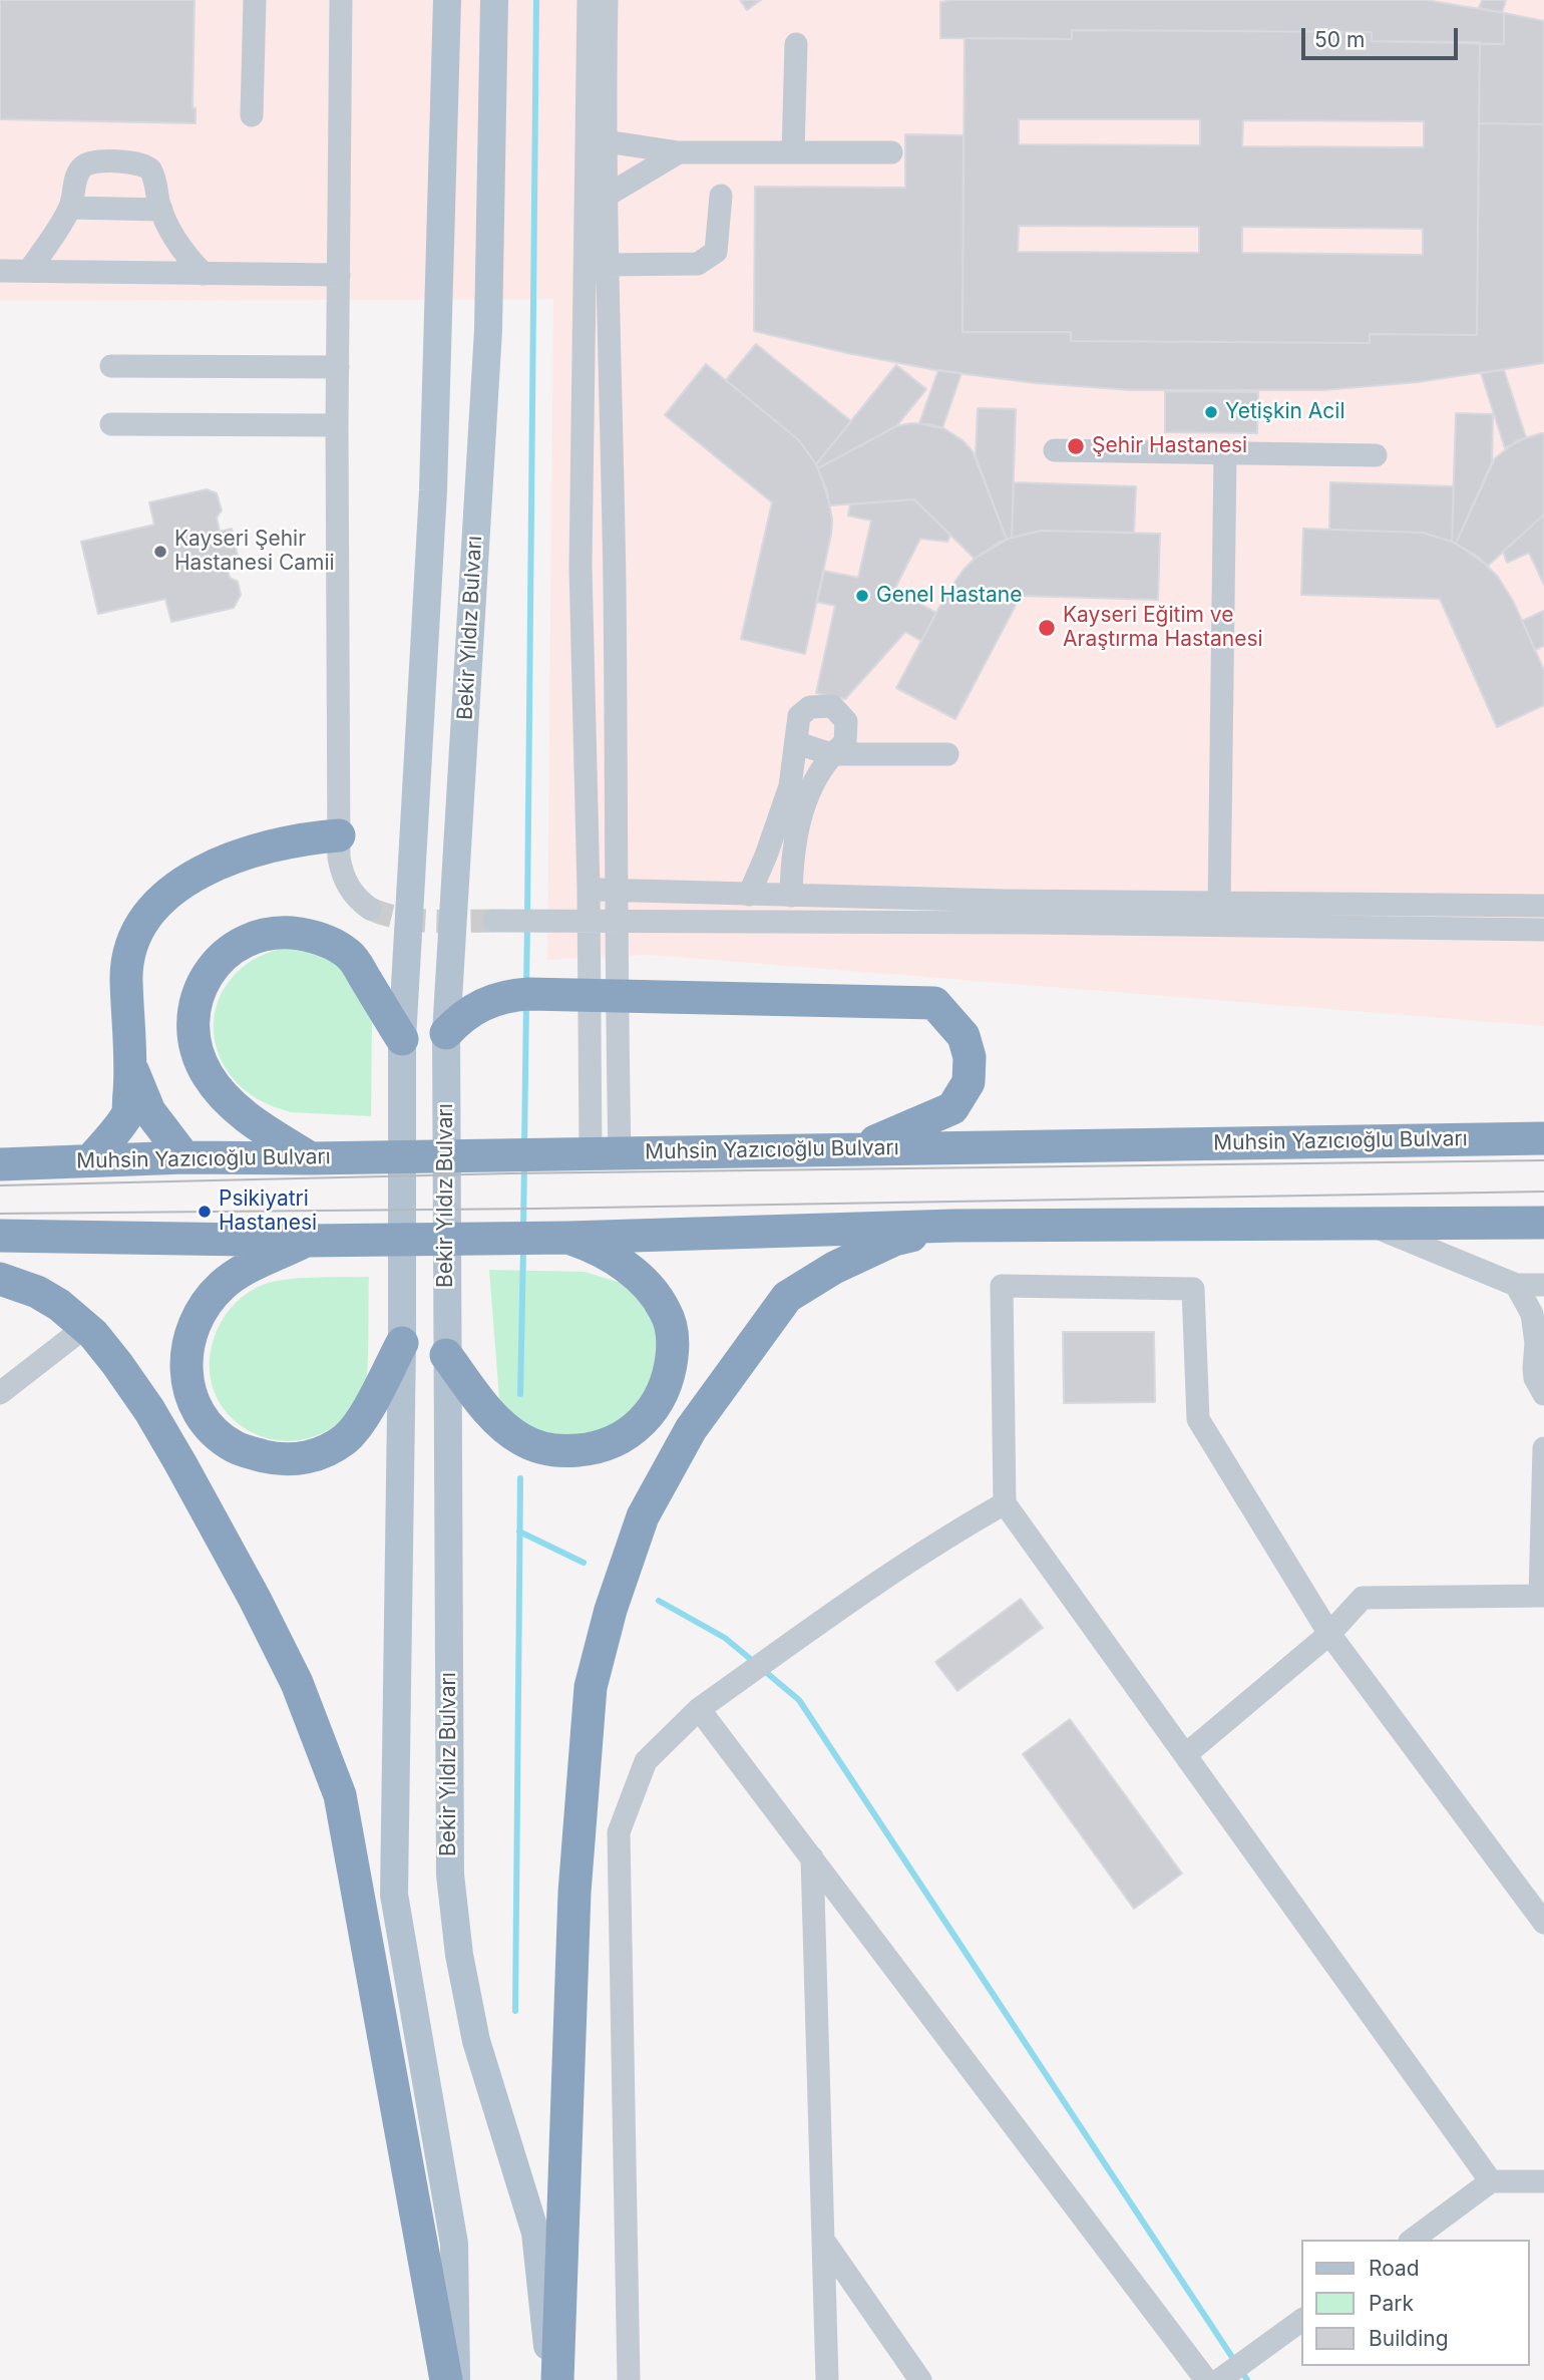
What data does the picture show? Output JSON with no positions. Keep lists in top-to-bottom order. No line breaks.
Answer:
{"streets":{"highway":["Muhsin Yazıcıoğlu Bulvarı"],"main road":["Bekir Yıldız Bulvarı"]},"places":["Yetişkin Acil","Şehir Hastanesi","Kayseri Şehir Hastanesi Camii","Genel Hastane","Kayseri Eğitim ve Araştırma Hastanesi","Psikiyatri Hastanesi"],"legend":["Road","Park","Building"],"scale_bar":"50 m"}
